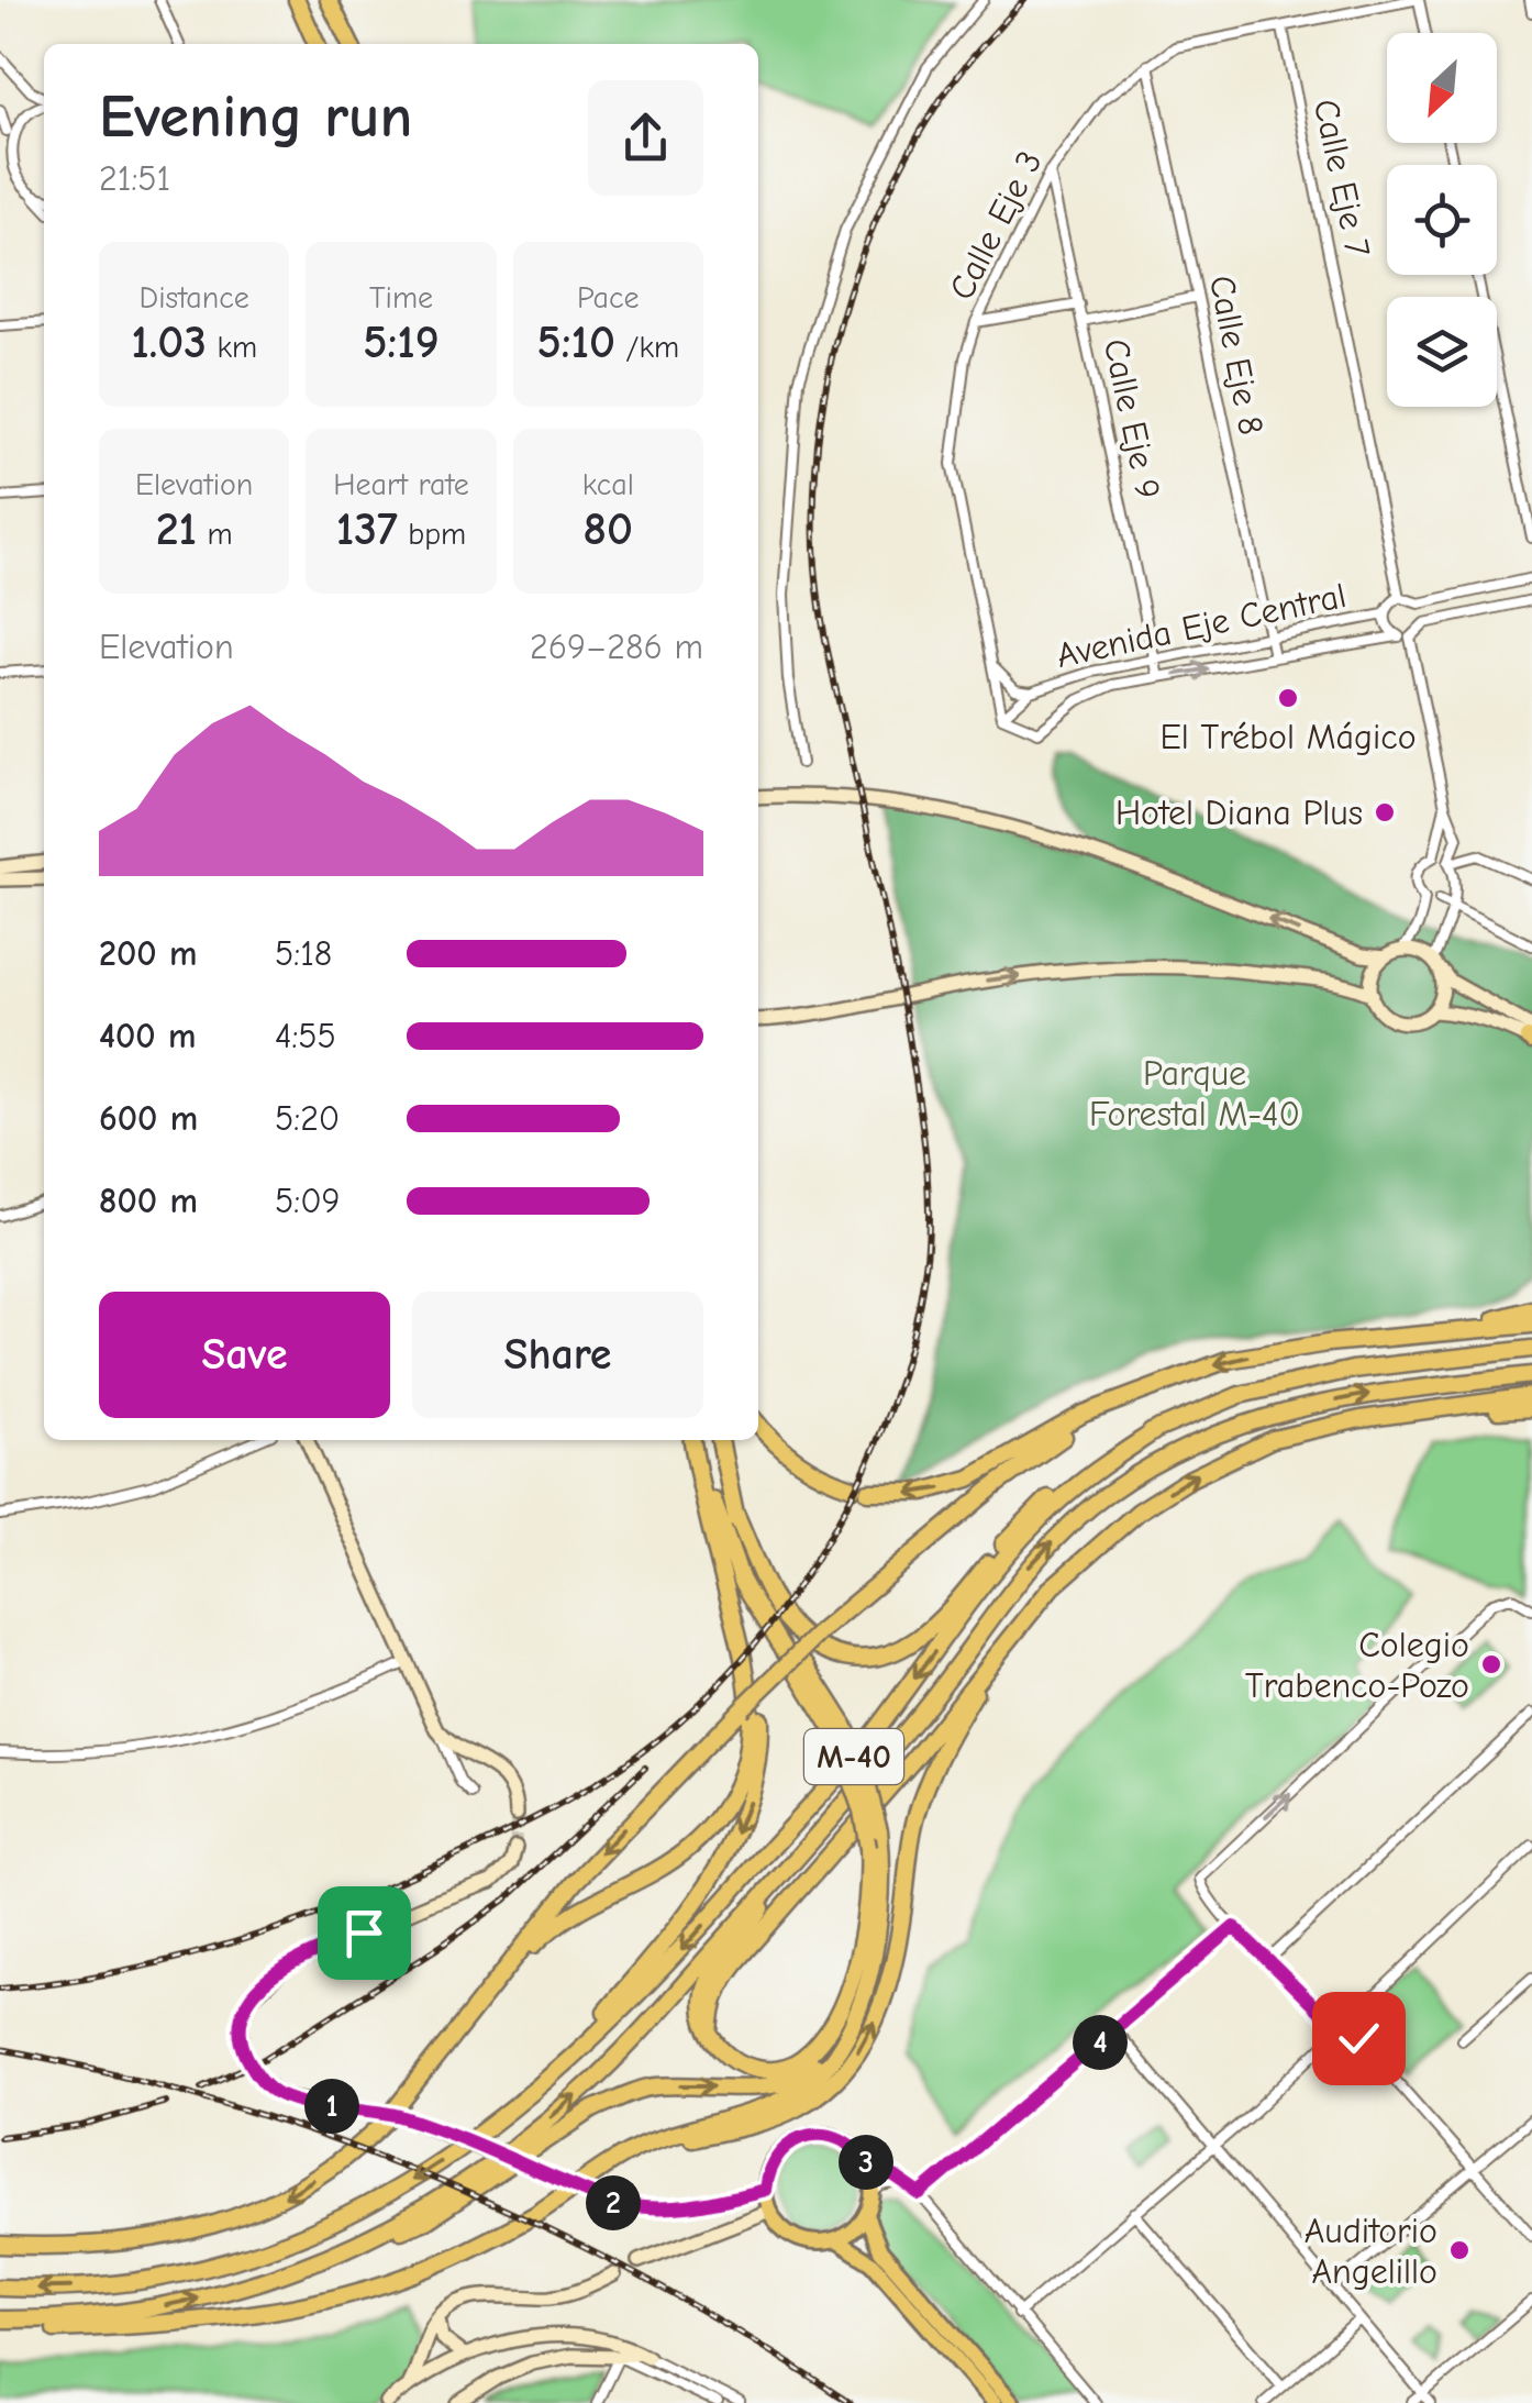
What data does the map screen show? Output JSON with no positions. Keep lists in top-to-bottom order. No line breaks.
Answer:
{"streets":{"highway":["M-40"],"street":["Calle Eje 7","Calle Eje 3","Calle Eje 8","Calle Eje 9","Avenida Eje Central"]},"crossings":[["Calle Eje 7","Calle Eje 3"],["Calle Eje 7","Avenida Eje Central"],["Calle Eje 3","Calle Eje 8"],["Calle Eje 3","Calle Eje 9"],["Calle Eje 3","Avenida Eje Central"],["Calle Eje 8","Avenida Eje Central"],["Calle Eje 9","Avenida Eje Central"]],"parks":["Parque Forestal M-40"],"places":["El Trébol Mágico","Hotel Diana Plus","Colegio Trabenco-Pozo","Auditorio Angelillo"],"north":"bottom left","page":{"heading":["Evening run","21:51"],"stats":[["Distance","1.03 km"],["Time","5:19"],["Pace","5:10 /km"],["Elevation","21 m"],["Heart rate","137 bpm"],["kcal","80"]],"chart":["Elevation","269–286 m"],"list":[{"name":"200 m","note":"5:18"},{"name":"400 m","note":"4:55"},{"name":"600 m","note":"5:20"},{"name":"800 m","note":"5:09"}],"buttons":["Save","Share"],"pins":["4","1","3","2"]}}
